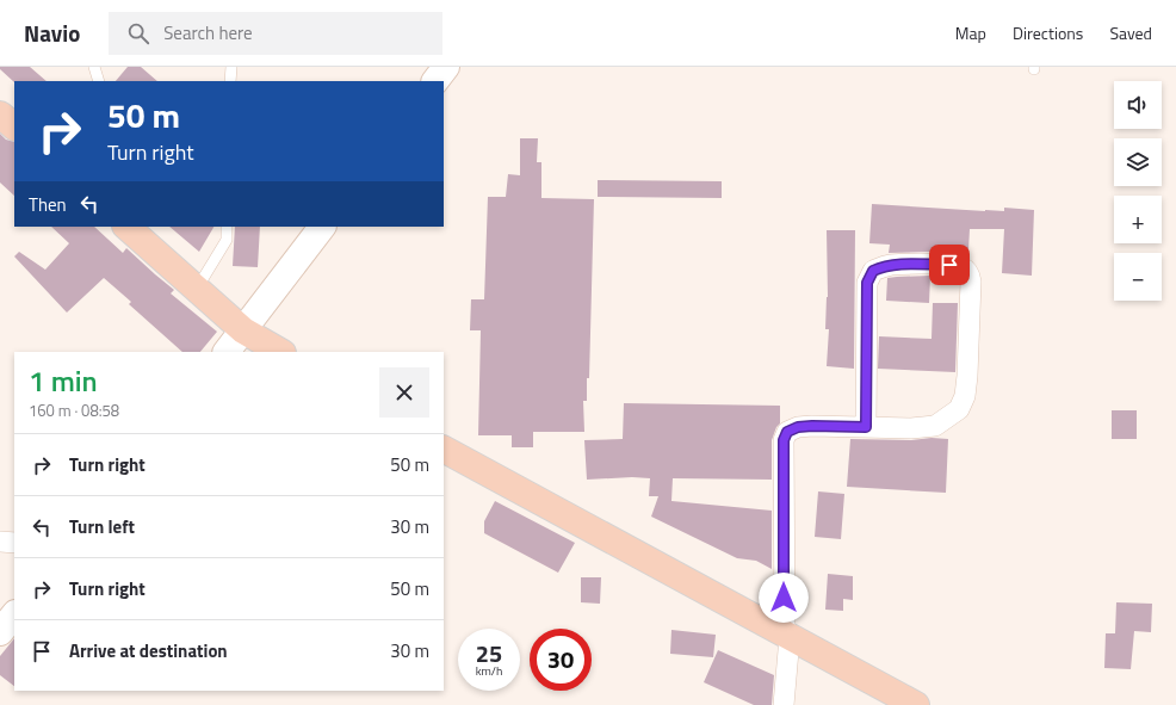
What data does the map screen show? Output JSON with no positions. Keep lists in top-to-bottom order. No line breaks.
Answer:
{"page":{"header":"Navio","search":"Search here","nav":["Map","Directions","Saved"],"map_buttons":["+","−"],"turn":["50 m","Turn right"],"then":"Then","heading":["1 min","160 m · 08:58"],"list":[{"name":"Turn right","value":"50 m"},{"name":"Turn left","value":"30 m"},{"name":"Turn right","value":"50 m"},{"name":"Arrive at destination","value":"30 m"}],"speed":"25 km/h","limit":"30"}}
